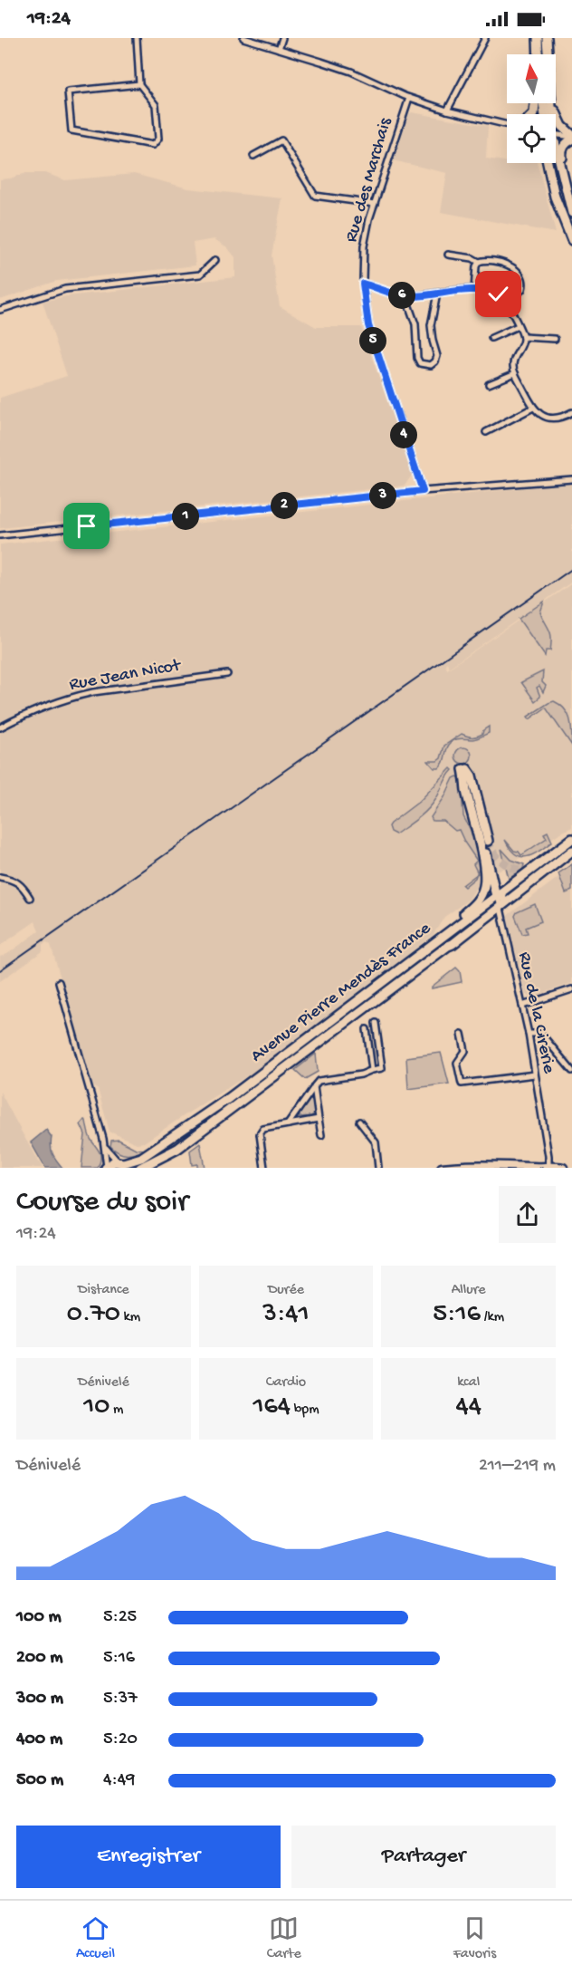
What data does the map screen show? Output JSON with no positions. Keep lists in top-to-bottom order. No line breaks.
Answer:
{"streets":{"main road":["Avenue Pierre Mendès France"],"street":["Rue des Marchais","Rue Jean Nicot","Rue de la Cirerie"]},"crossings":[["Avenue Pierre Mendès France","Rue de la Cirerie"]],"north":"top","page":{"status":"19:24","pins":["6","5","4","3","2","1"],"heading":["Course du soir","19:24"],"stats":[["Distance","0.70 km"],["Durée","3:41"],["Allure","5:16 /km"],["Dénivelé","10 m"],["Cardio","164 bpm"],["kcal","44"]],"chart":["Dénivelé","211–219 m"],"list":[{"name":"100 m","note":"5:25"},{"name":"200 m","note":"5:16"},{"name":"300 m","note":"5:37"},{"name":"400 m","note":"5:20"},{"name":"500 m","note":"4:49"}],"buttons":["Enregistrer","Partager"],"tabs":["Accueil","Carte","Favoris"]}}
